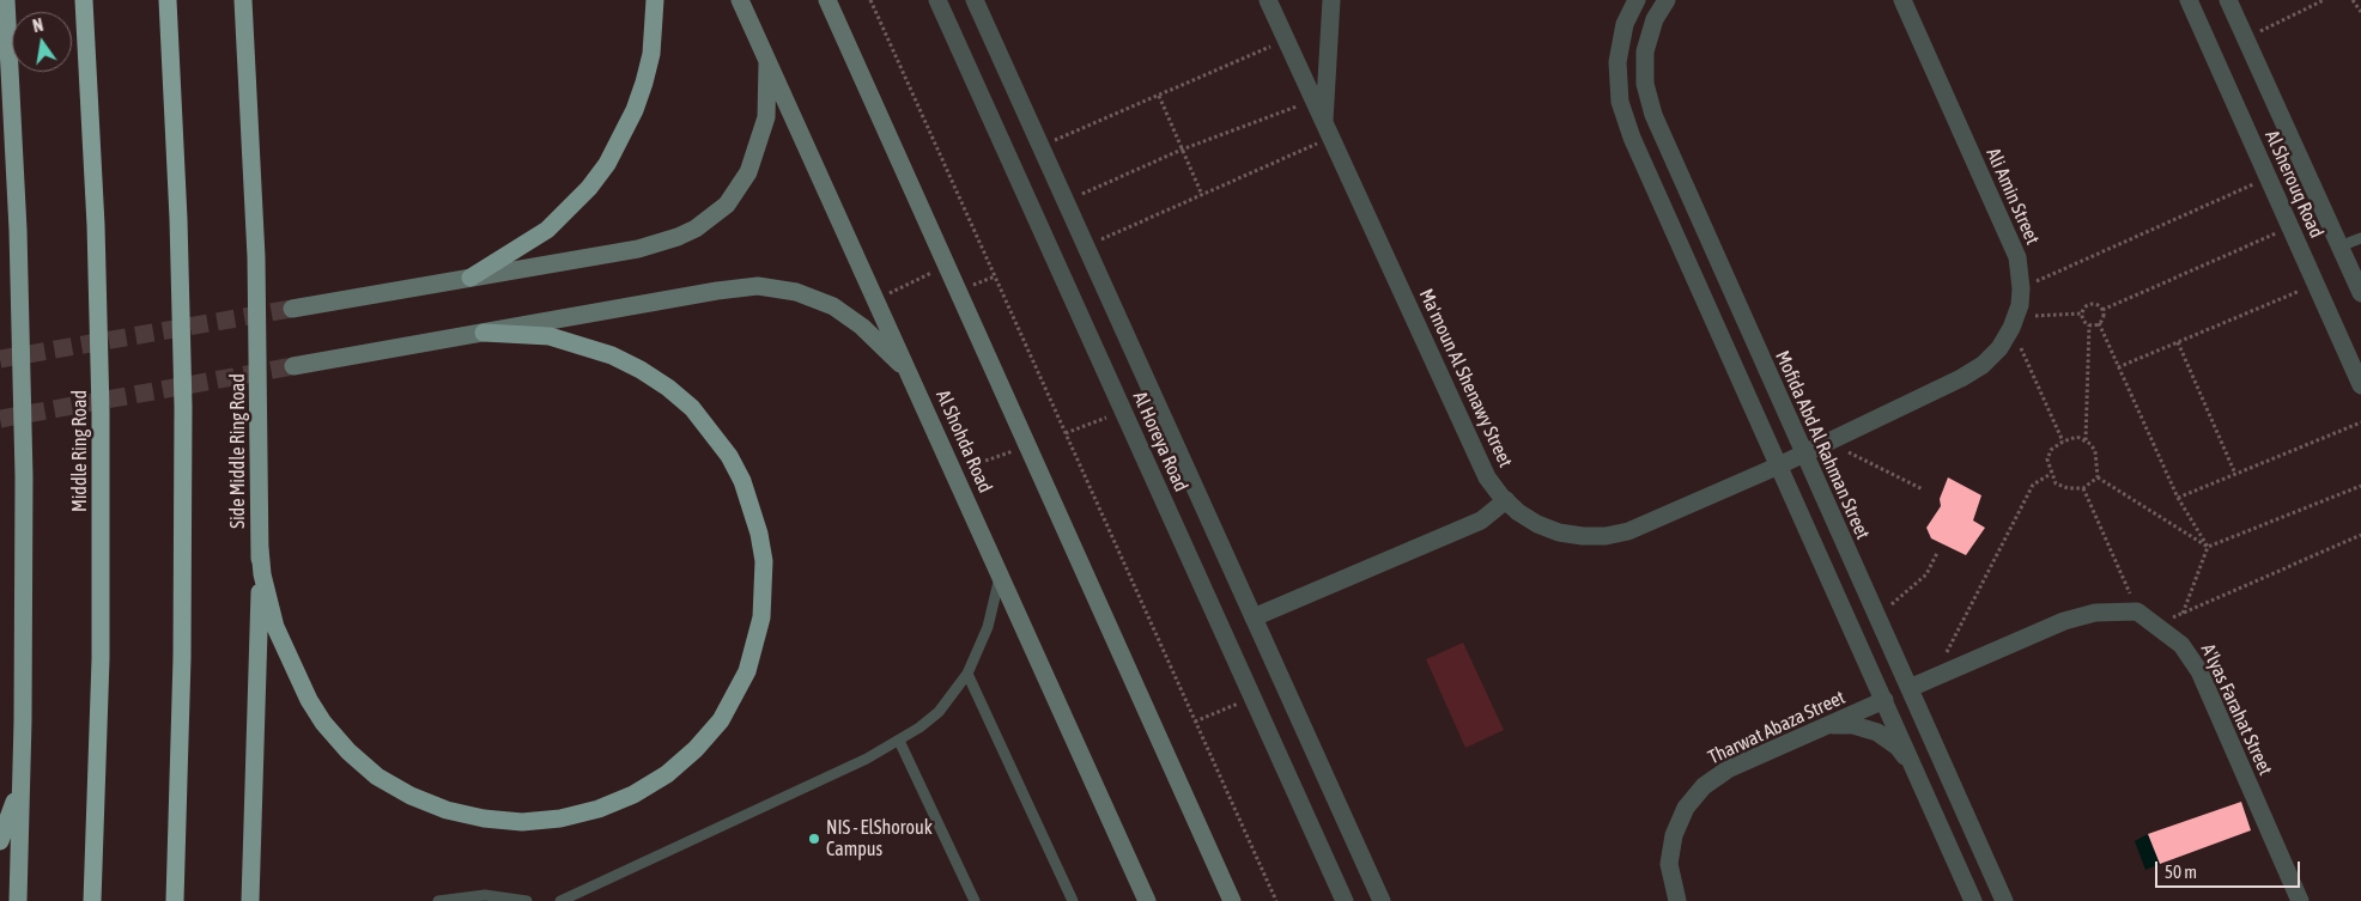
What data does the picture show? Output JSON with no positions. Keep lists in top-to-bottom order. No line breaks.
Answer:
{"streets":{"highway":["Middle Ring Road","Side Middle Ring Road"],"main road":["Al Shohda Road"],"street":["Al Sherouq Road","Ali Amin Street","Ma'moun Al Shenawy Street","Al Horeya Road","Mofida Abd Al Rahman Street","A'lyas Farahat Street","Tharwat Abaza Street"]},"crossings":[["Ali Amin Street","Ma'moun Al Shenawy Street"],["Ali Amin Street","Mofida Abd Al Rahman Street"]],"places":["NIS - ElShorouk Campus"],"scale_bar":"50 m","north":"top"}
